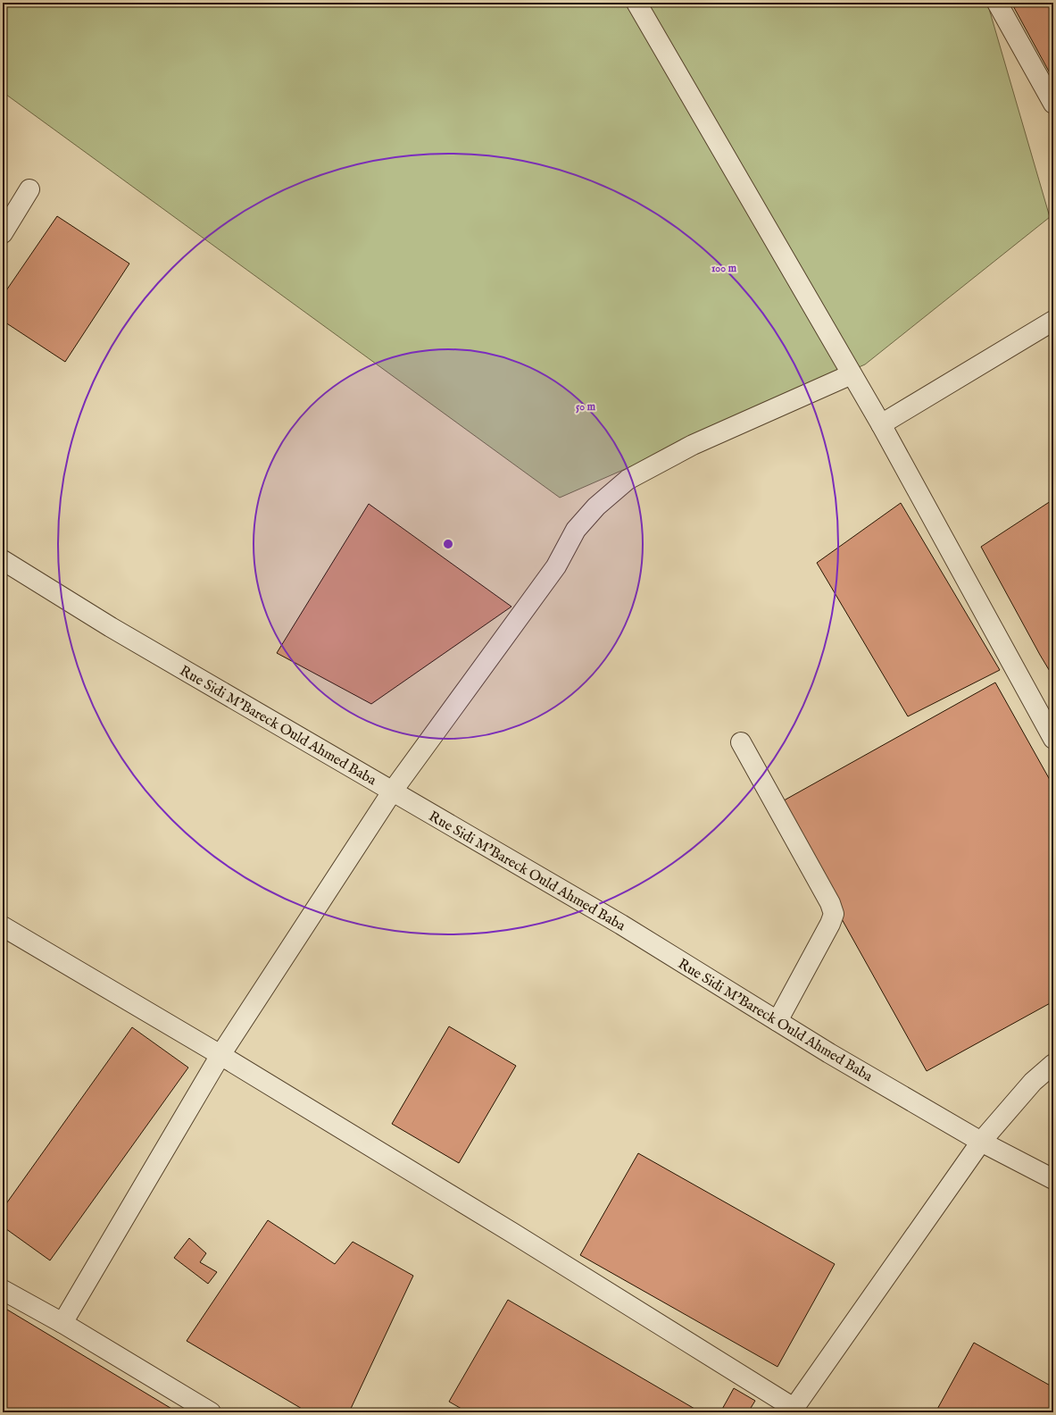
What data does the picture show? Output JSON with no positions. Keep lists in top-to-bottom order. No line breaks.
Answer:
{"streets":{"street":["Rue Sidi M'Bareck Ould Ahmed Baba"]},"rings":["100 m","50 m"]}
